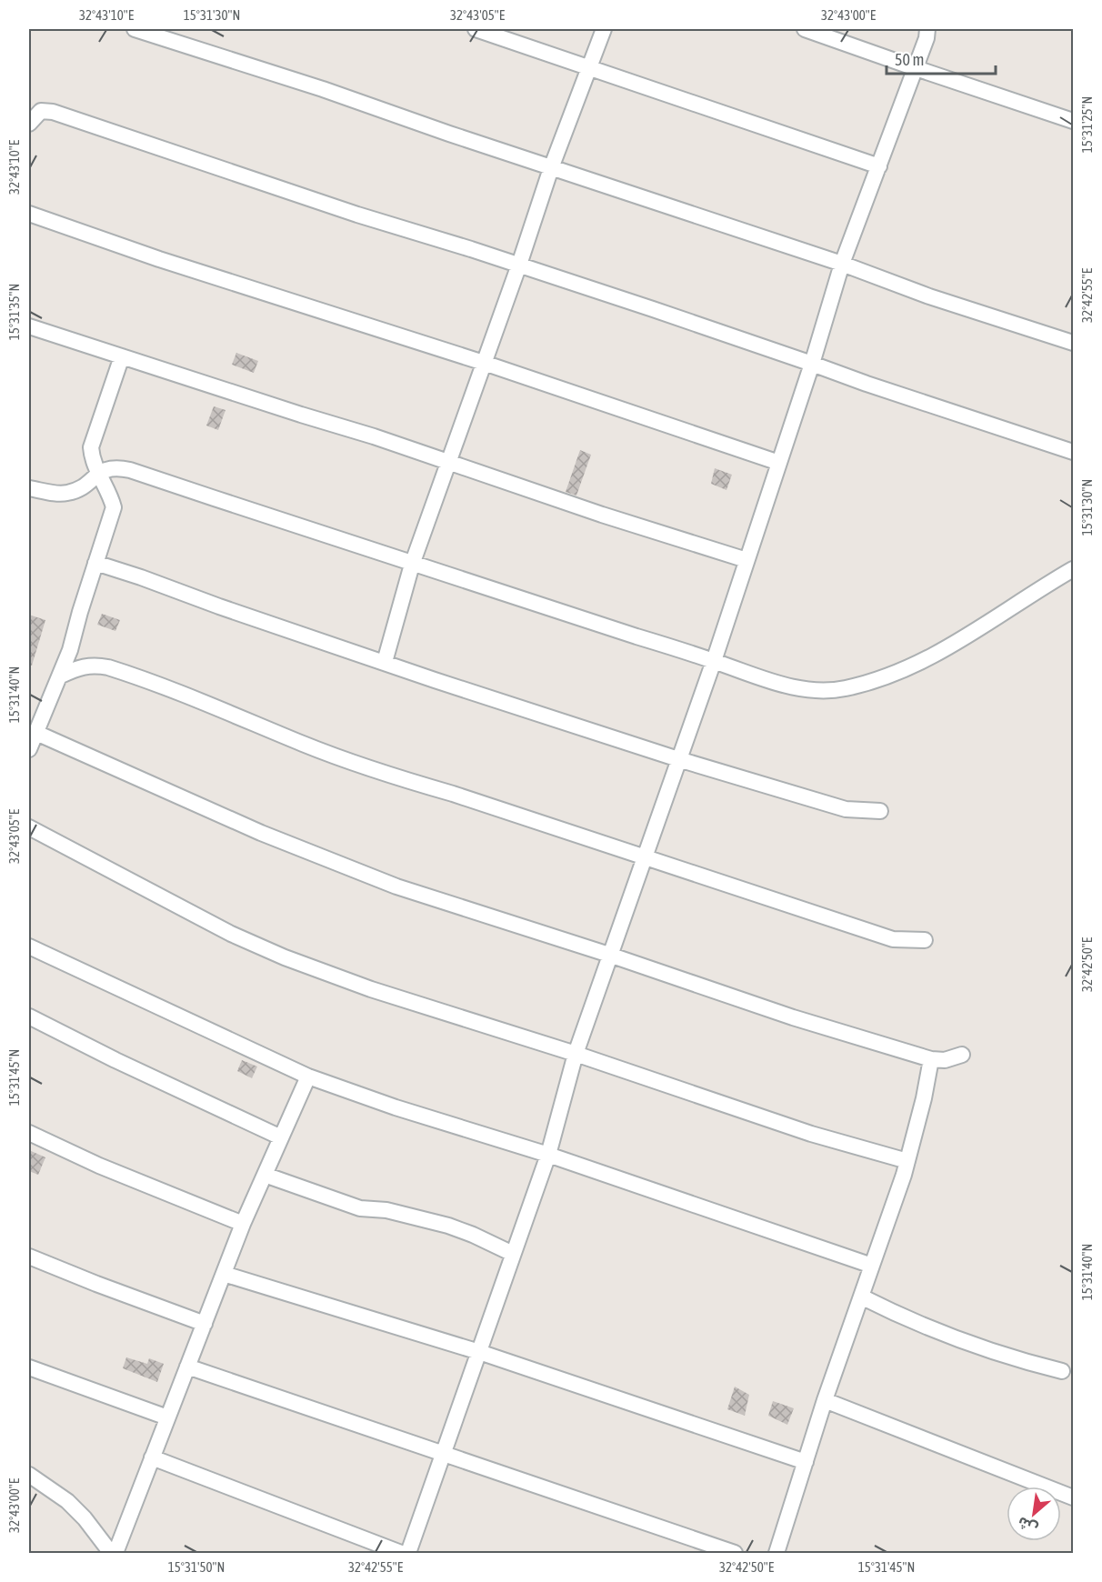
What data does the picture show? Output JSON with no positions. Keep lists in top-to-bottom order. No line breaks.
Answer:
{"scale_bar":"50 m","north":"bottom left","coordinates":["32°43'10\"E","15°31'30\"N","32°43'05\"E","32°43'00\"E","15°31'25\"N","32°42'55\"E","15°31'35\"N","15°31'40\"N","32°42'50\"E","15°31'45\"N","15°31'50\"N"]}
